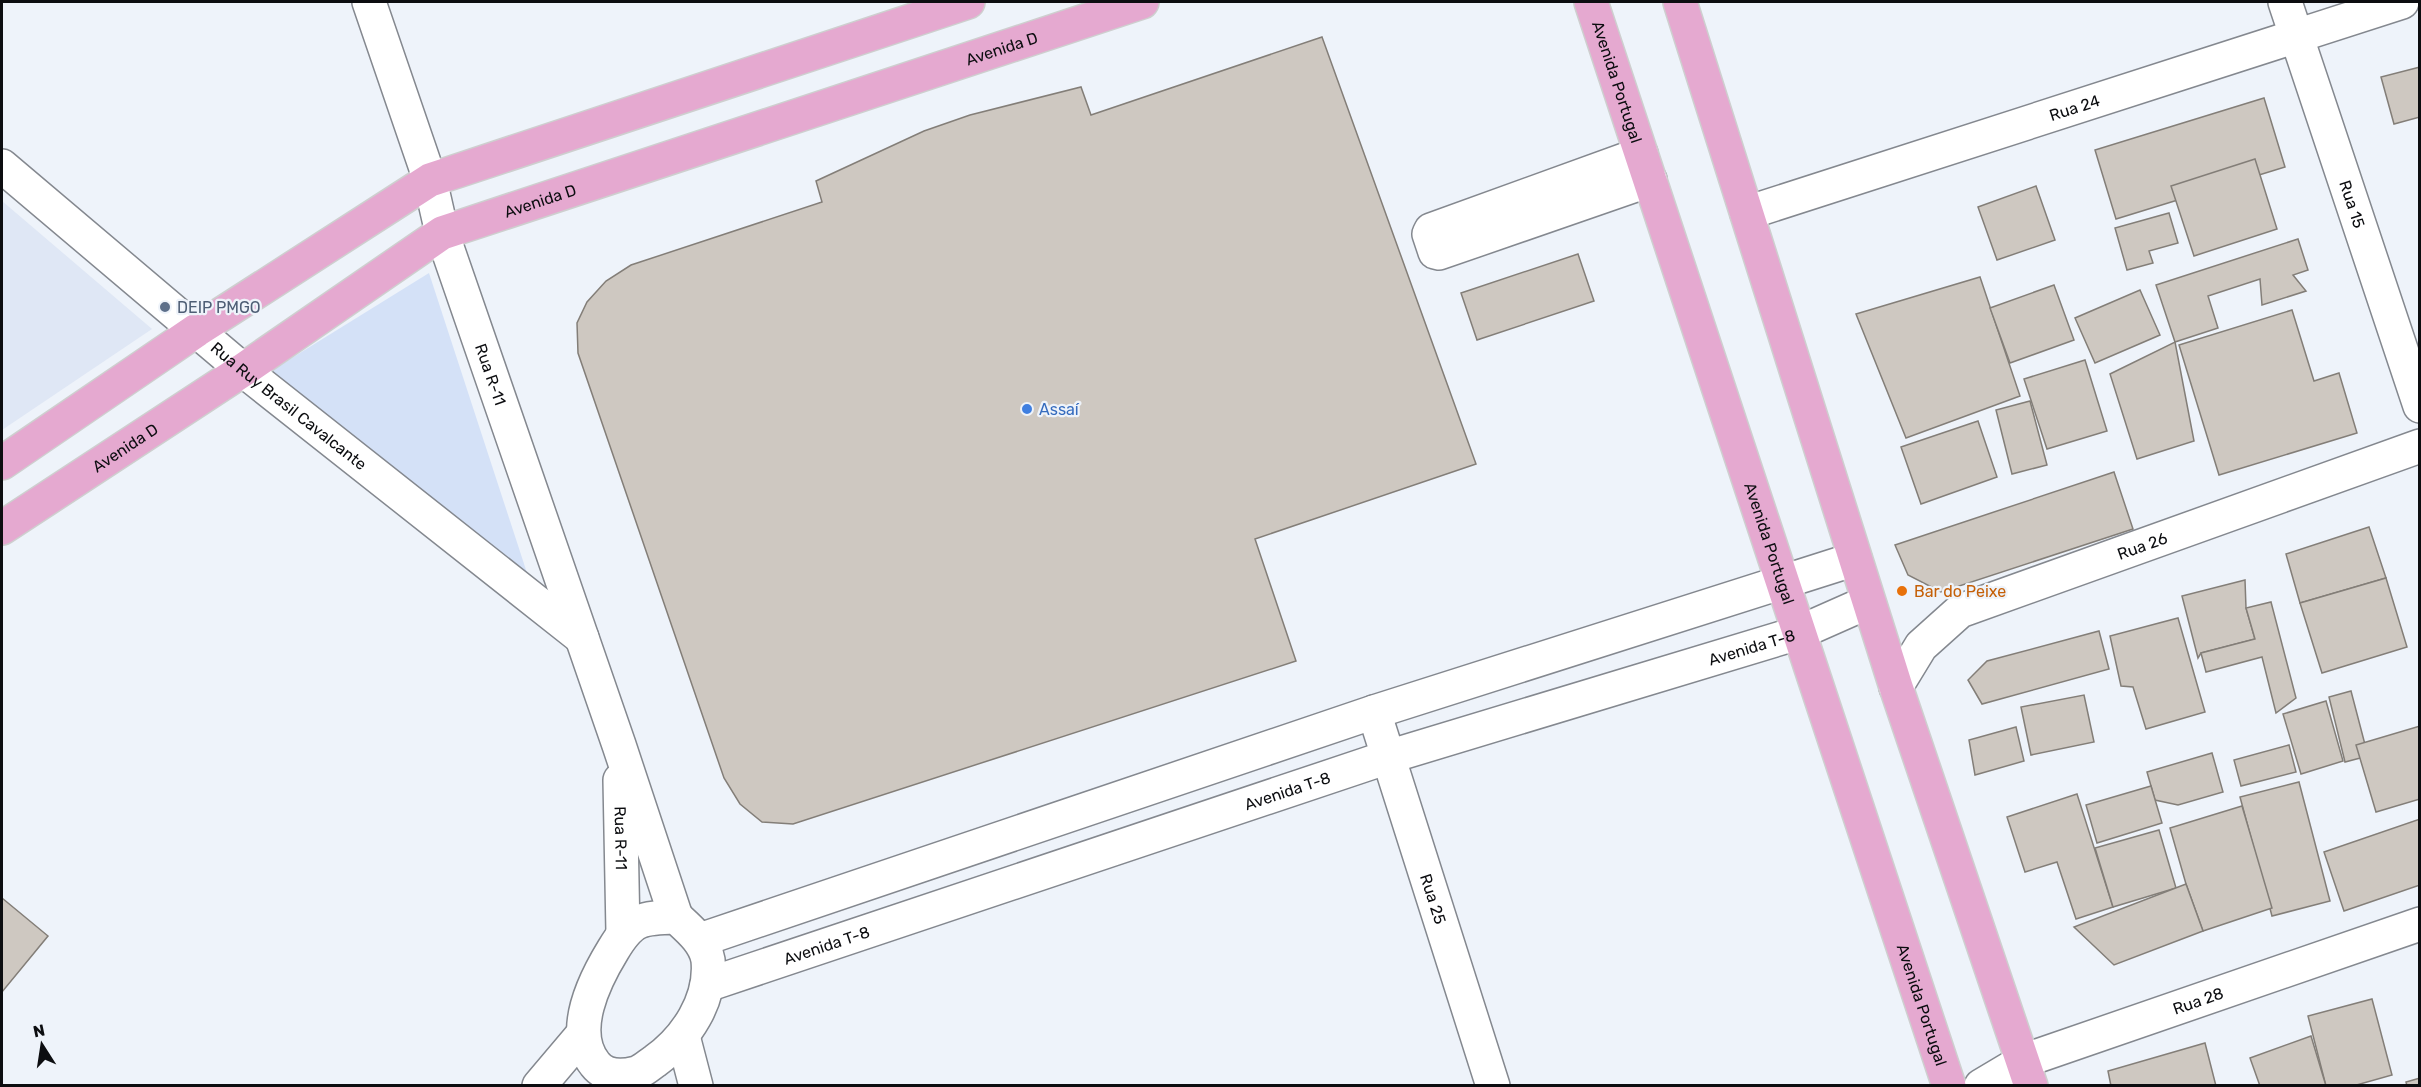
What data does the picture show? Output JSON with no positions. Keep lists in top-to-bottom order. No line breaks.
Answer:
{"streets":{"main road":["Avenida D","Avenida Portugal"],"street":["Rua 24","Rua 15","Rua R-11","Rua Ruy Brasil Cavalcante","Rua 26","Avenida T-8","Rua 25","Rua 28"]},"crossings":[["Avenida D","Rua R-11"],["Avenida D","Rua Ruy Brasil Cavalcante"],["Avenida Portugal","Avenida T-8"],["Rua 24","Rua 15"],["Rua R-11","Rua Ruy Brasil Cavalcante"],["Rua R-11","Avenida T-8"],["Avenida T-8","Rua 25"]],"places":["DEIP PMGO","Assaí","Bar do Peixe"],"north":"top"}
